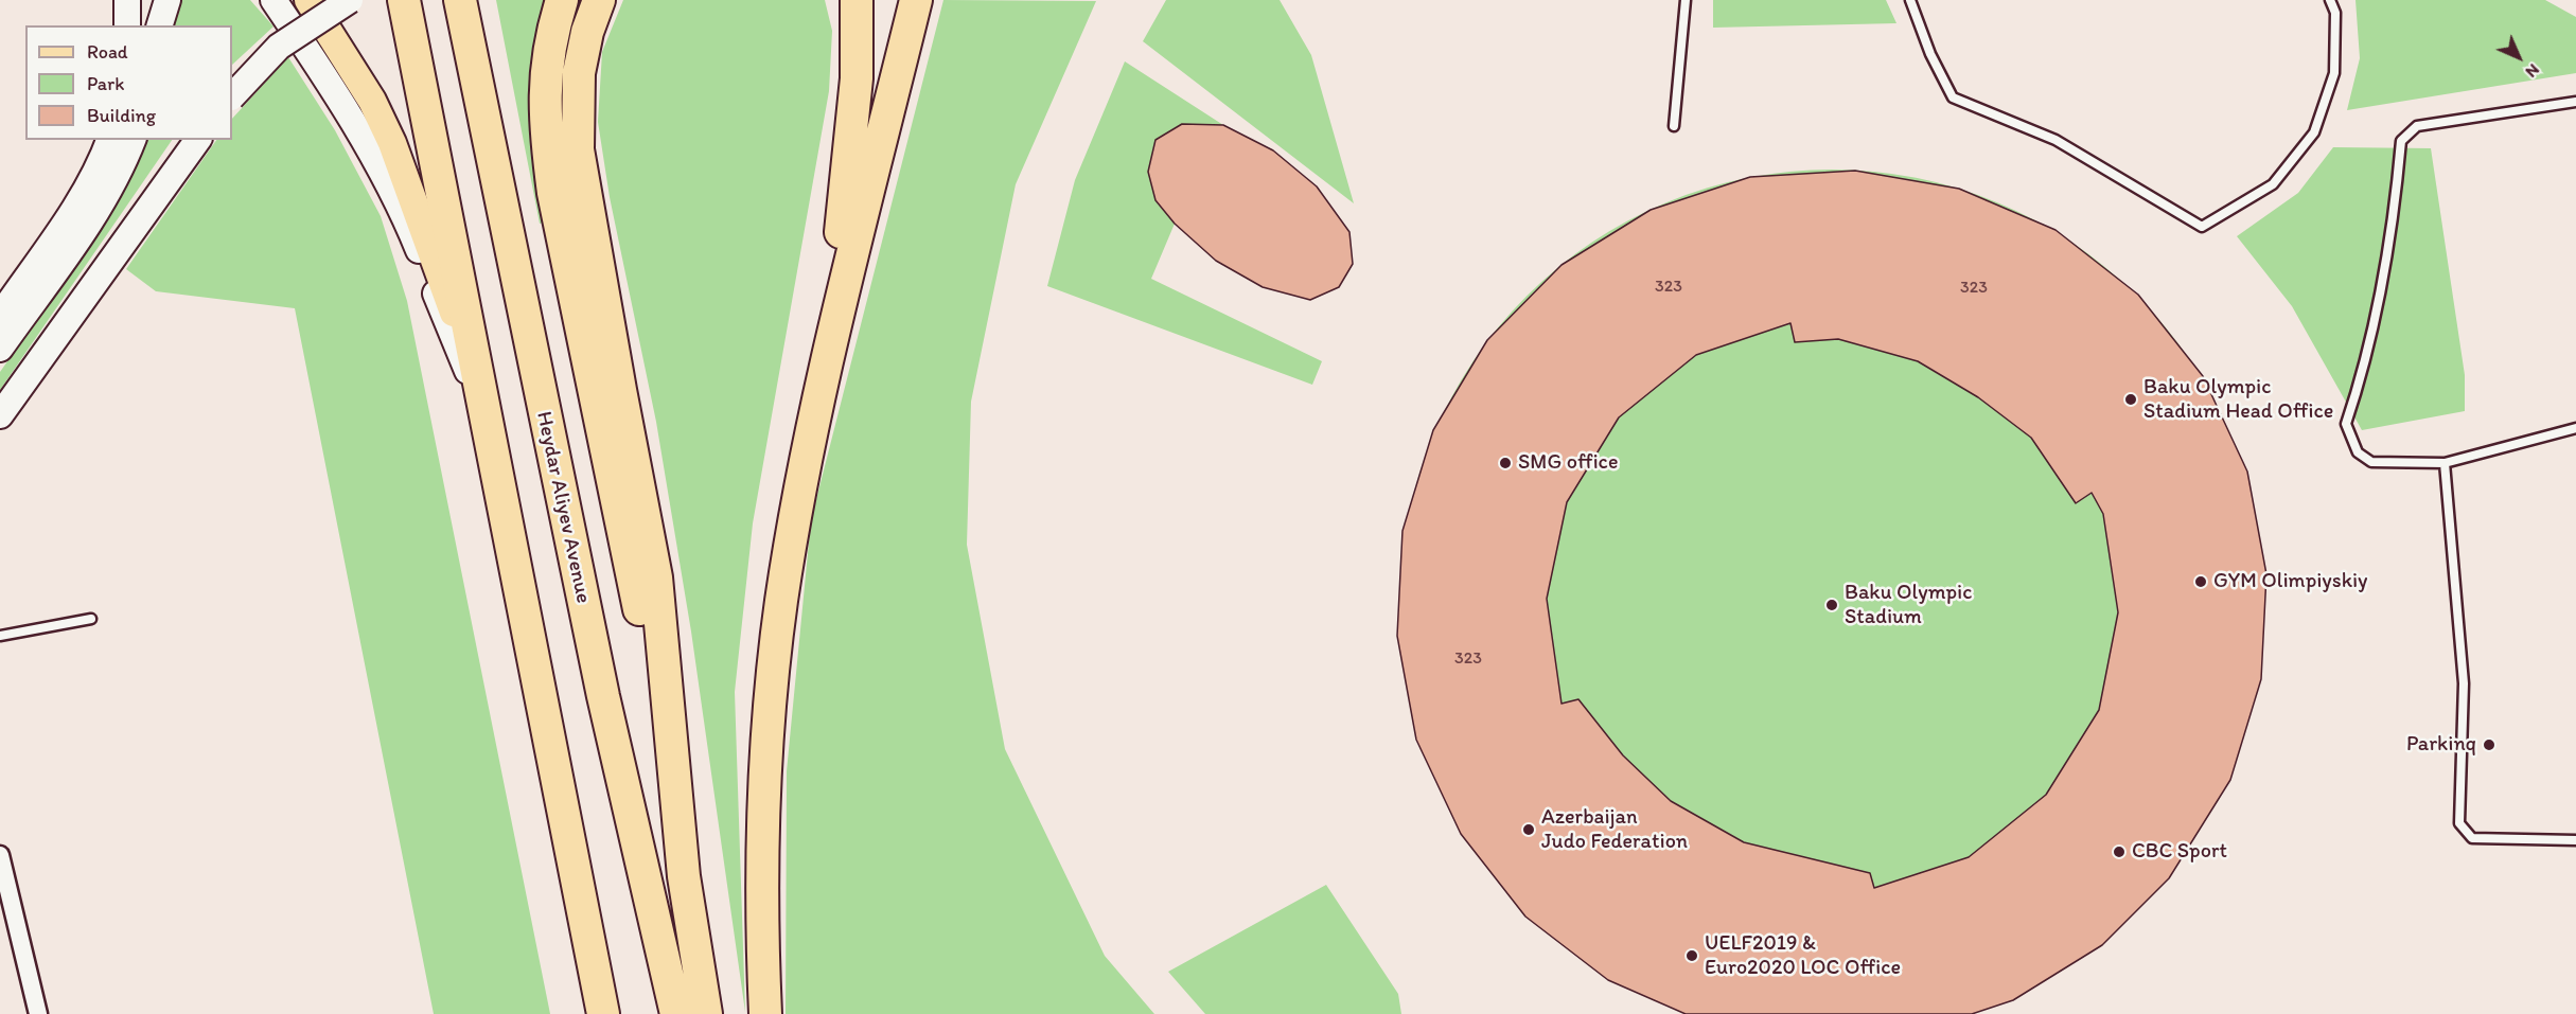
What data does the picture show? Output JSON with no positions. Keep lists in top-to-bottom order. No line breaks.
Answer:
{"streets":{"highway":["Heydar Aliyev Avenue"]},"places":["Baku Olympic Stadium Head Office","SMG office","GYM Olimpiyskiy","Baku Olympic Stadium","Parkinq","Azerbaijan Judo Federation","CBC Sport","UELF2019 & Euro2020 LOC Office"],"house_numbers":["323","323","323"],"legend":["Road","Park","Building"],"north":"bottom right"}
